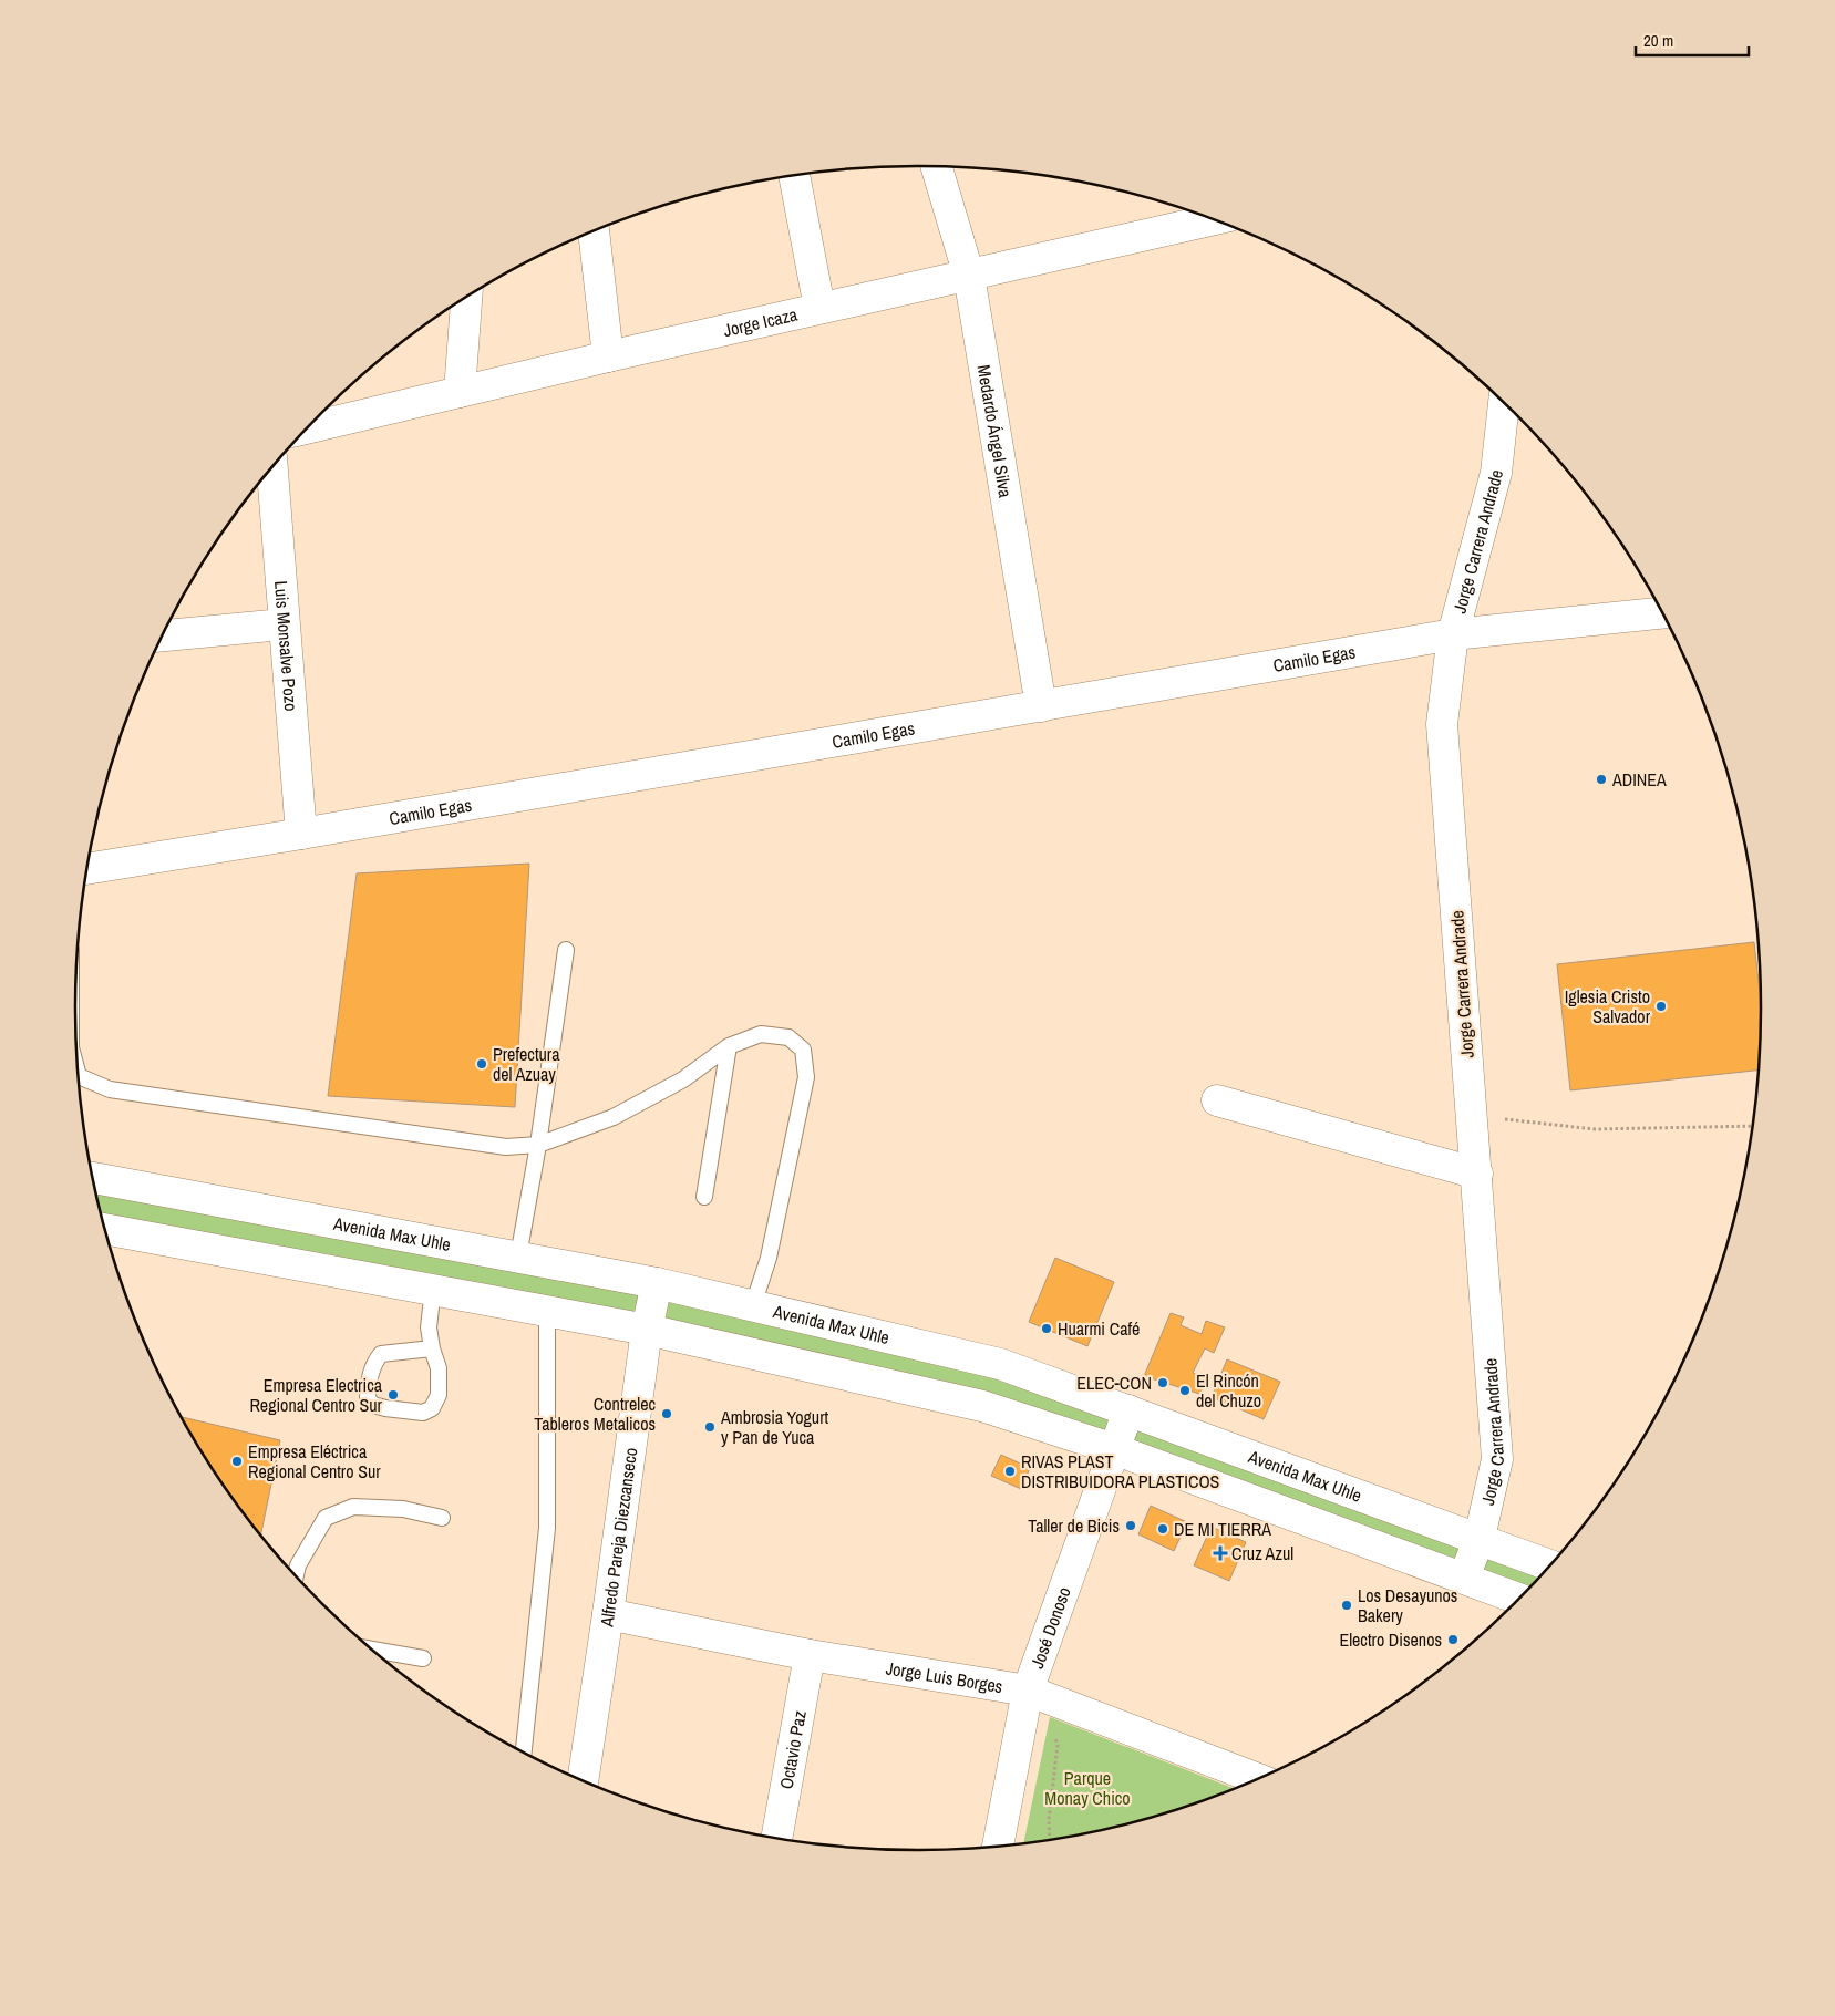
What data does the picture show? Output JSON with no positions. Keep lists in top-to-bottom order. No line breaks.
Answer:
{"streets":{"street":["Jorge Icaza","Medardo Ángel Silva","Jorge Carrera Andrade","Luis Monsalve Pozo","Camilo Egas","Avenida Max Uhle","Alfredo Pareja Diezcanseco","José Donoso","Jorge Luis Borges","Octavio Paz"]},"crossings":[["Jorge Icaza","Medardo Ángel Silva"],["Medardo Ángel Silva","Camilo Egas"],["Jorge Carrera Andrade","Camilo Egas"],["Jorge Carrera Andrade","Avenida Max Uhle"],["Luis Monsalve Pozo","Camilo Egas"],["Avenida Max Uhle","Alfredo Pareja Diezcanseco"],["Avenida Max Uhle","José Donoso"],["Alfredo Pareja Diezcanseco","Jorge Luis Borges"],["José Donoso","Jorge Luis Borges"],["Jorge Luis Borges","Octavio Paz"]],"parks":["Parque Monay Chico"],"places":{"other":["ADINEA","Iglesia Cristo Salvador","Prefectura del Azuay","Huarmi Café","ELEC-CON","El Rincón del Chuzo","Empresa Electrica Regional Centro Sur","Contrelec Tableros Metalicos","Ambrosia Yogurt y Pan de Yuca","Empresa Eléctrica Regional Centro Sur","RIVAS PLAST DISTRIBUIDORA PLASTICOS","Taller de Bicis","DE MI TIERRA","Los Desayunos Bakery","Electro Disenos"],"health":["Cruz Azul"]},"scale_bar":"20 m"}
